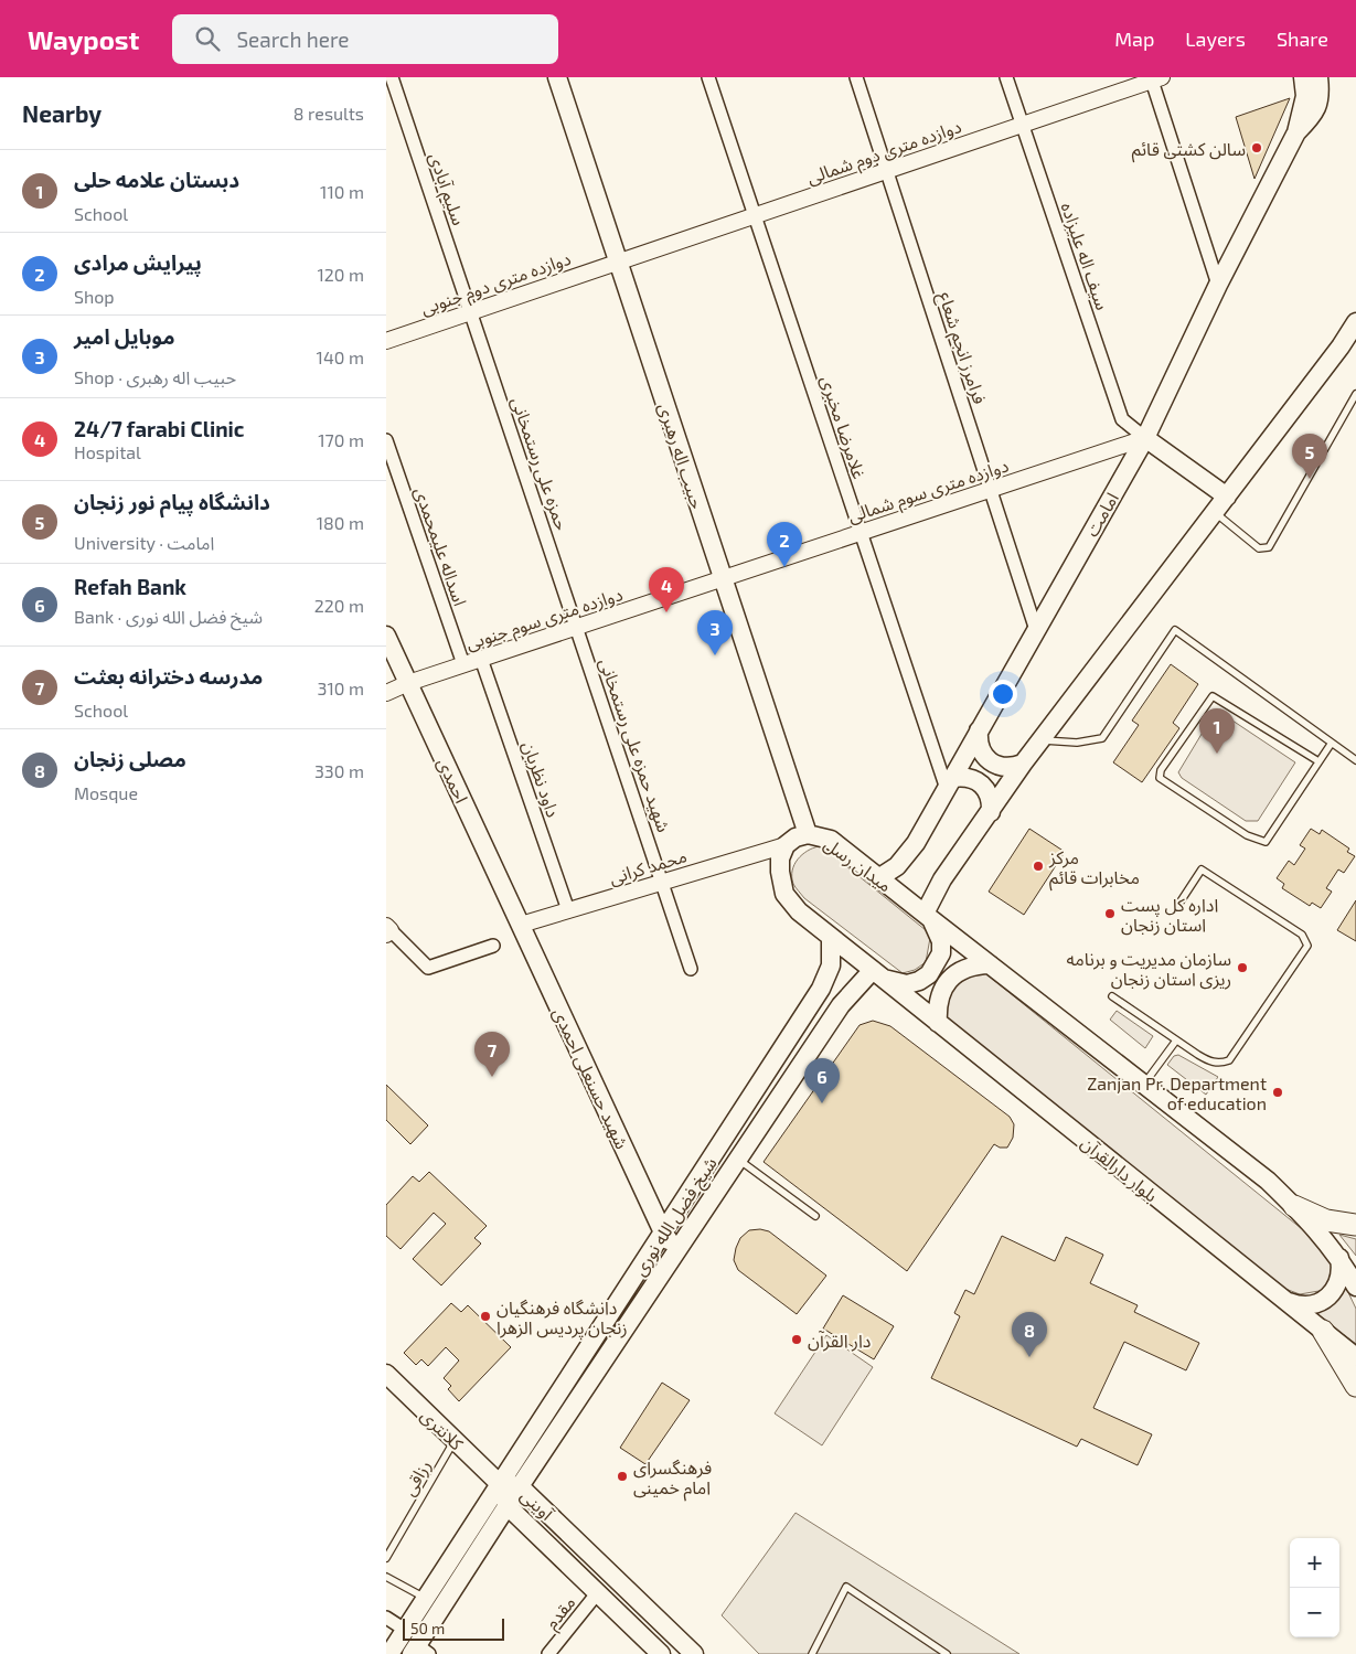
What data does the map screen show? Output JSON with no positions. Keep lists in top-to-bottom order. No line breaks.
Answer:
{"streets":{"main road":["حبیب اله رهبری","امامت","احمدی","میدان رسل","شهید حسنعلی احمدی","بلوار دارالقرآن","شیخ فضل الله نوری","کلانتری","آوینی"],"street":["دوازده متری دوم شمالی","سلیم آبادی","سیف اله علیزاده","دوازده متری دوم جنوبی","فرامرز انجم شعاع","غلامرضا مخبری","حمزه علی رستمخانی","دوازده متری سوم شمالی","اسداله علیمحمدی","دوازده متری سوم جنوبی","شهید حمزه علی رستمخانی","داود نظریان","محمد کرانی","مقدم"],"lane":["رزاقی"]},"crossings":[["دوازده متری دوم شمالی","سیف اله علیزاده"],["دوازده متری دوم شمالی","دوازده متری دوم جنوبی"],["دوازده متری دوم شمالی","فرامرز انجم شعاع"],["دوازده متری دوم شمالی","غلامرضا مخبری"],["دوازده متری دوم شمالی","حبیب اله رهبری"],["سلیم آبادی","دوازده متری دوم جنوبی"],["سلیم آبادی","حمزه علی رستمخانی"],["سیف اله علیزاده","دوازده متری سوم شمالی"],["سیف اله علیزاده","امامت"],["دوازده متری دوم جنوبی","حبیب اله رهبری"],["دوازده متری دوم جنوبی","حمزه علی رستمخانی"],["فرامرز انجم شعاع","دوازده متری سوم شمالی"],["فرامرز انجم شعاع","امامت"],["غلامرضا مخبری","دوازده متری سوم شمالی"],["غلامرضا مخبری","امامت"],["حبیب اله رهبری","دوازده متری سوم شمالی"],["حبیب اله رهبری","دوازده متری سوم جنوبی"],["حبیب اله رهبری","میدان رسل"],["حمزه علی رستمخانی","دوازده متری سوم جنوبی"],["حمزه علی رستمخانی","شهید حمزه علی رستمخانی"],["دوازده متری سوم شمالی","امامت"],["دوازده متری سوم شمالی","دوازده متری سوم جنوبی"],["امامت","میدان رسل"],["اسداله علیمحمدی","دوازده متری سوم جنوبی"],["دوازده متری سوم جنوبی","شهید حمزه علی رستمخانی"],["دوازده متری سوم جنوبی","داود نظریان"],["دوازده متری سوم جنوبی","احمدی"],["شهید حمزه علی رستمخانی","محمد کرانی"],["داود نظریان","محمد کرانی"],["احمدی","محمد کرانی"],["احمدی","شهید حسنعلی احمدی"],["میدان رسل","محمد کرانی"],["محمد کرانی","شهید حسنعلی احمدی"],["شهید حسنعلی احمدی","شیخ فضل الله نوری"],["بلوار دارالقرآن","شیخ فضل الله نوری"],["شیخ فضل الله نوری","کلانتری"],["شیخ فضل الله نوری","آوینی"],["کلانتری","رزاقی"],["کلانتری","آوینی"],["آوینی","مقدم"]],"places":["سالن کشتی قائم","مرکز مخابرات قائم","اداره کل پست استان زنجان","سازمان مدیریت و برنامه ریزی استان زنجان","Zanjan Pr. Department of education","دانشگاه فرهنگیان زنجان پردیس الزهرا","دار القرآن","فرهنگسرای امام خمینی"],"scale_bar":"50 m","page":{"header":"Waypost","search":"Search here","nav":["Map","Layers","Share"],"heading":["Nearby","8 results"],"list":[{"mark":"1","name":"دبستان علامه حلی","note":"School","value":"110 m"},{"mark":"2","name":"پیرایش مرادی","note":"Shop","value":"120 m"},{"mark":"3","name":"موبایل امیر","note":"Shop · حبیب اله رهبری","value":"140 m"},{"mark":"4","name":"24/7 farabi Clinic","note":"Hospital","value":"170 m"},{"mark":"5","name":"دانشگاه پیام نور زنجان","note":"University · امامت","value":"180 m"},{"mark":"6","name":"Refah Bank","note":"Bank · شیخ فضل الله نوری","value":"220 m"},{"mark":"7","name":"مدرسه دخترانه بعثت","note":"School","value":"310 m"},{"mark":"8","name":"مصلی زنجان","note":"Mosque","value":"330 m"}],"pins":["5","2","4","3","1","7","6","8"],"map_buttons":["+","−"],"scale":"50 m"}}
